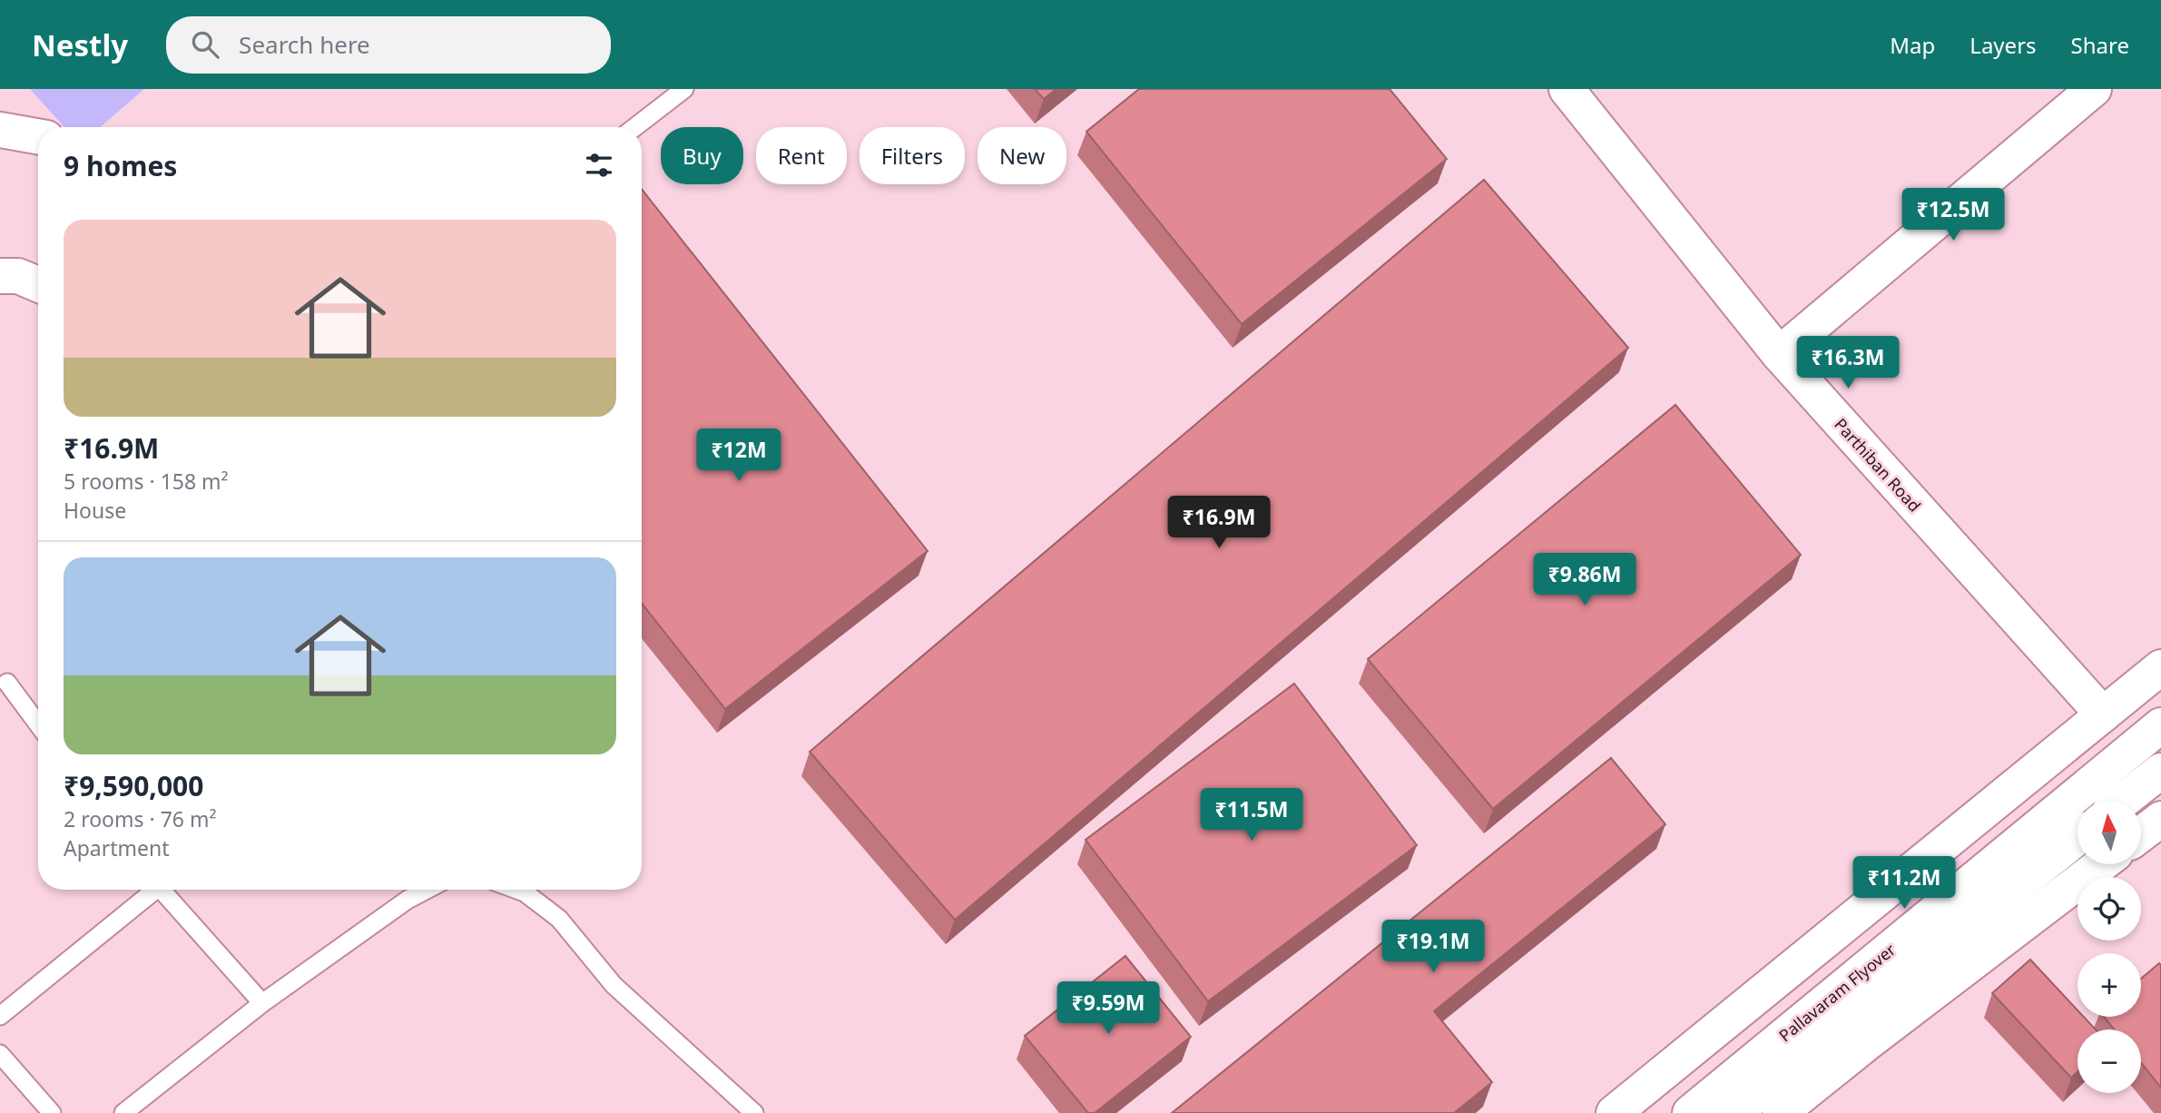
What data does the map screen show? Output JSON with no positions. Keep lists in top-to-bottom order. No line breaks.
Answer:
{"streets":{"street":["Parthiban Road","Pallavaram Flyover"]},"north":"top","page":{"header":"Nestly","search":"Search here","nav":["Map","Layers","Share"],"chip":["Buy","Rent","Filters","New"],"heading":"9 homes","price":["₹12.5M","₹16.3M","₹12M","₹16.9M","₹9.86M","₹11.5M","₹11.2M","₹19.1M","₹9.59M"],"list":[{"name":"₹16.9M","note":"5 rooms · 158 m² · House"},{"name":"₹9,590,000","note":"2 rooms · 76 m² · Apartment"}],"map_buttons":["+","−"]}}
